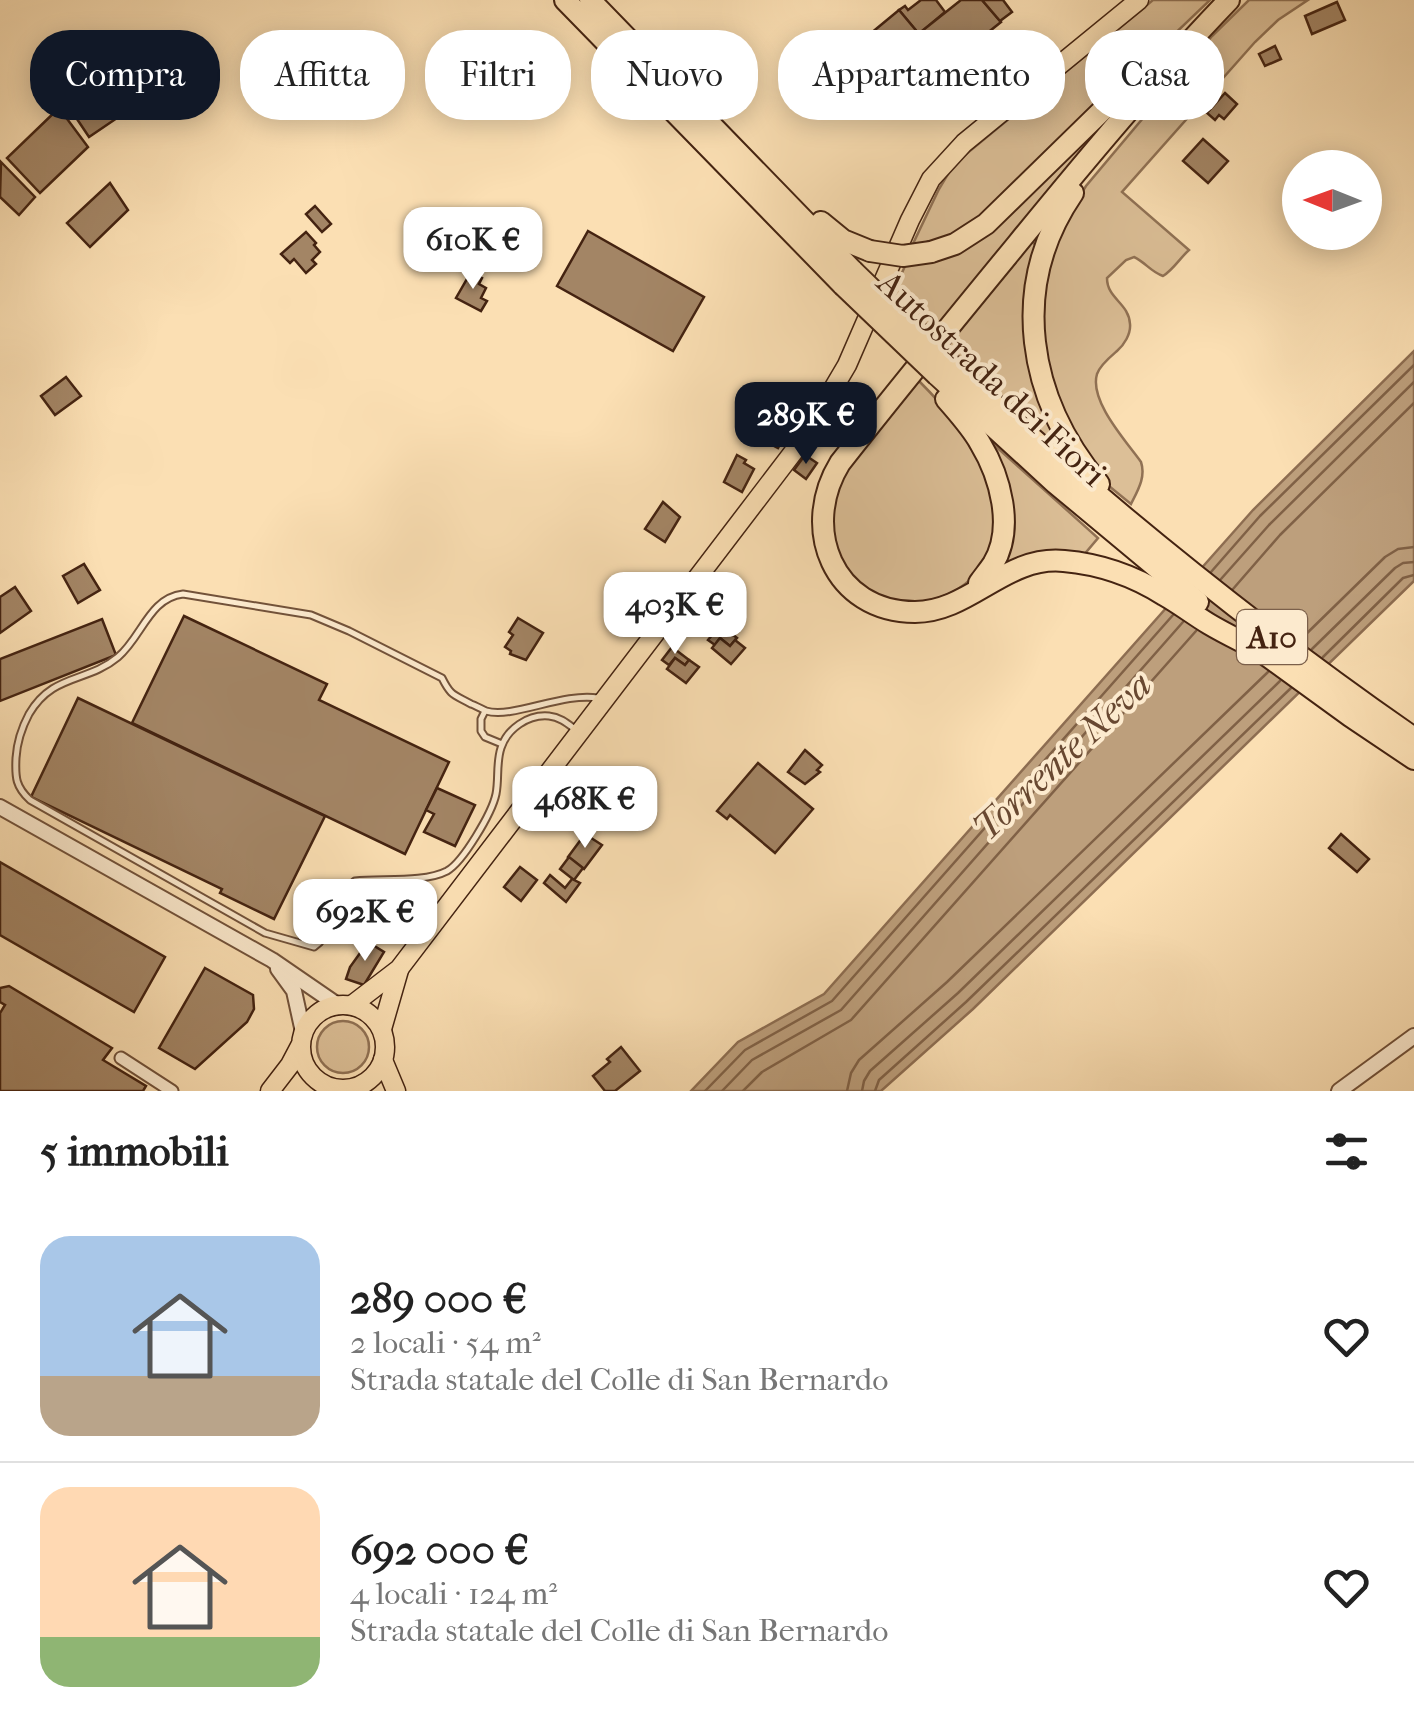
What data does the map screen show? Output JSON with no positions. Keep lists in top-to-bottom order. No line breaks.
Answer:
{"streets":{"highway":["Autostrada dei Fiori","A10"]},"water":["Torrente Neva"],"north":"left","page":{"chip":["Compra","Affitta","Filtri","Nuovo","Appartamento","Casa"],"price":["610K €","289K €","403K €","468K €","692K €"],"heading":"5 immobili","list":[{"name":"289 000 €","note":"2 locali · 54 m² · Strada statale del Colle di San Bernardo"},{"name":"692 000 €","note":"4 locali · 124 m² · Strada statale del Colle di San Bernardo"}]}}
